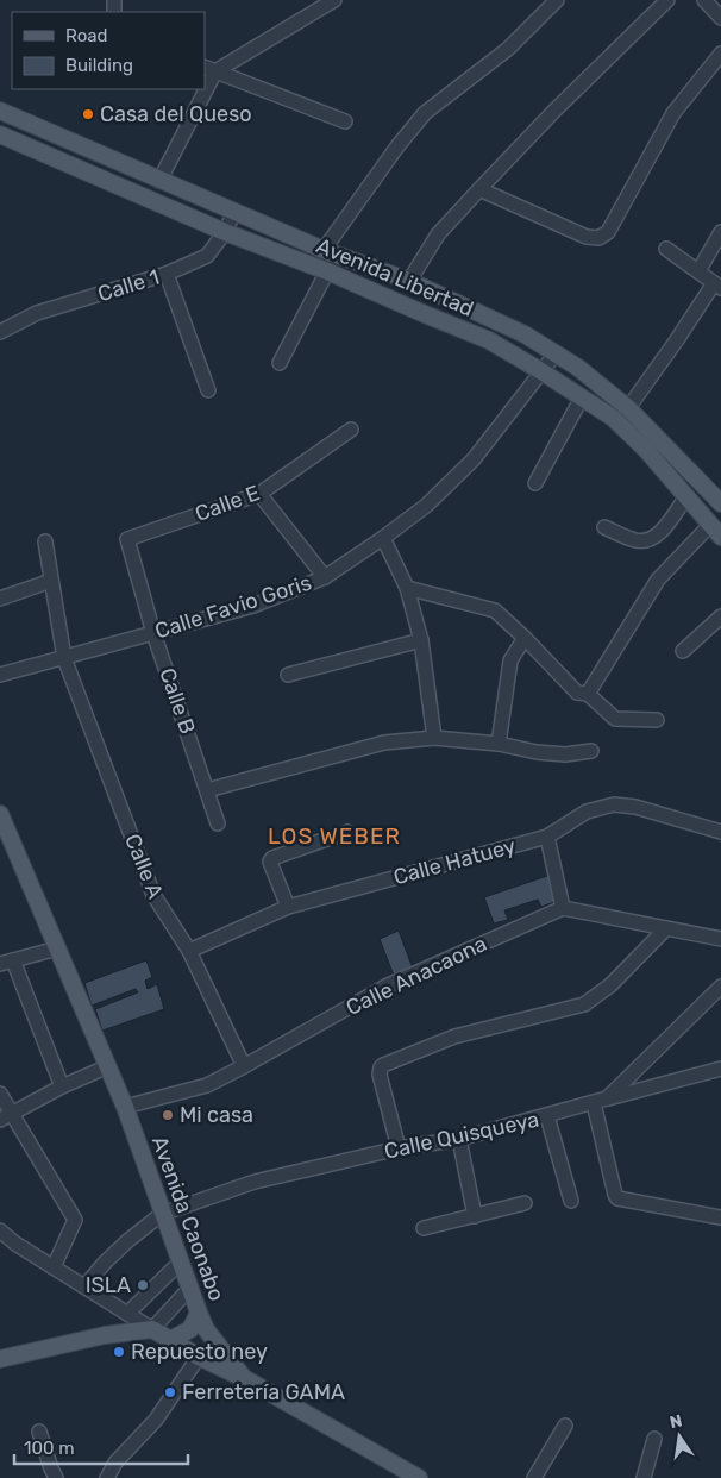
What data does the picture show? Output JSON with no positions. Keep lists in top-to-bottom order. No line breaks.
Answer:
{"streets":{"main road":["Avenida Libertad","Avenida Caonabo"],"street":["Calle 1","Calle E","Calle Favio Goris","Calle B","Calle Hatuey","Calle A","Calle Anacaona","Calle Quisqueya"]},"crossings":[["Avenida Libertad","Calle 1"],["Avenida Libertad","Calle Favio Goris"],["Calle E","Calle B"],["Calle Favio Goris","Calle B"],["Calle Favio Goris","Calle A"],["Calle Hatuey","Calle A"],["Calle A","Calle Anacaona"],["Calle Anacaona","Avenida Caonabo"],["Calle Quisqueya","Avenida Caonabo"]],"districts":["LOS WEBER"],"places":["Casa del Queso","Mi casa","ISLA","Repuesto ney","Ferretería GAMA"],"legend":["Road","Building"],"scale_bar":"100 m","north":"top"}
